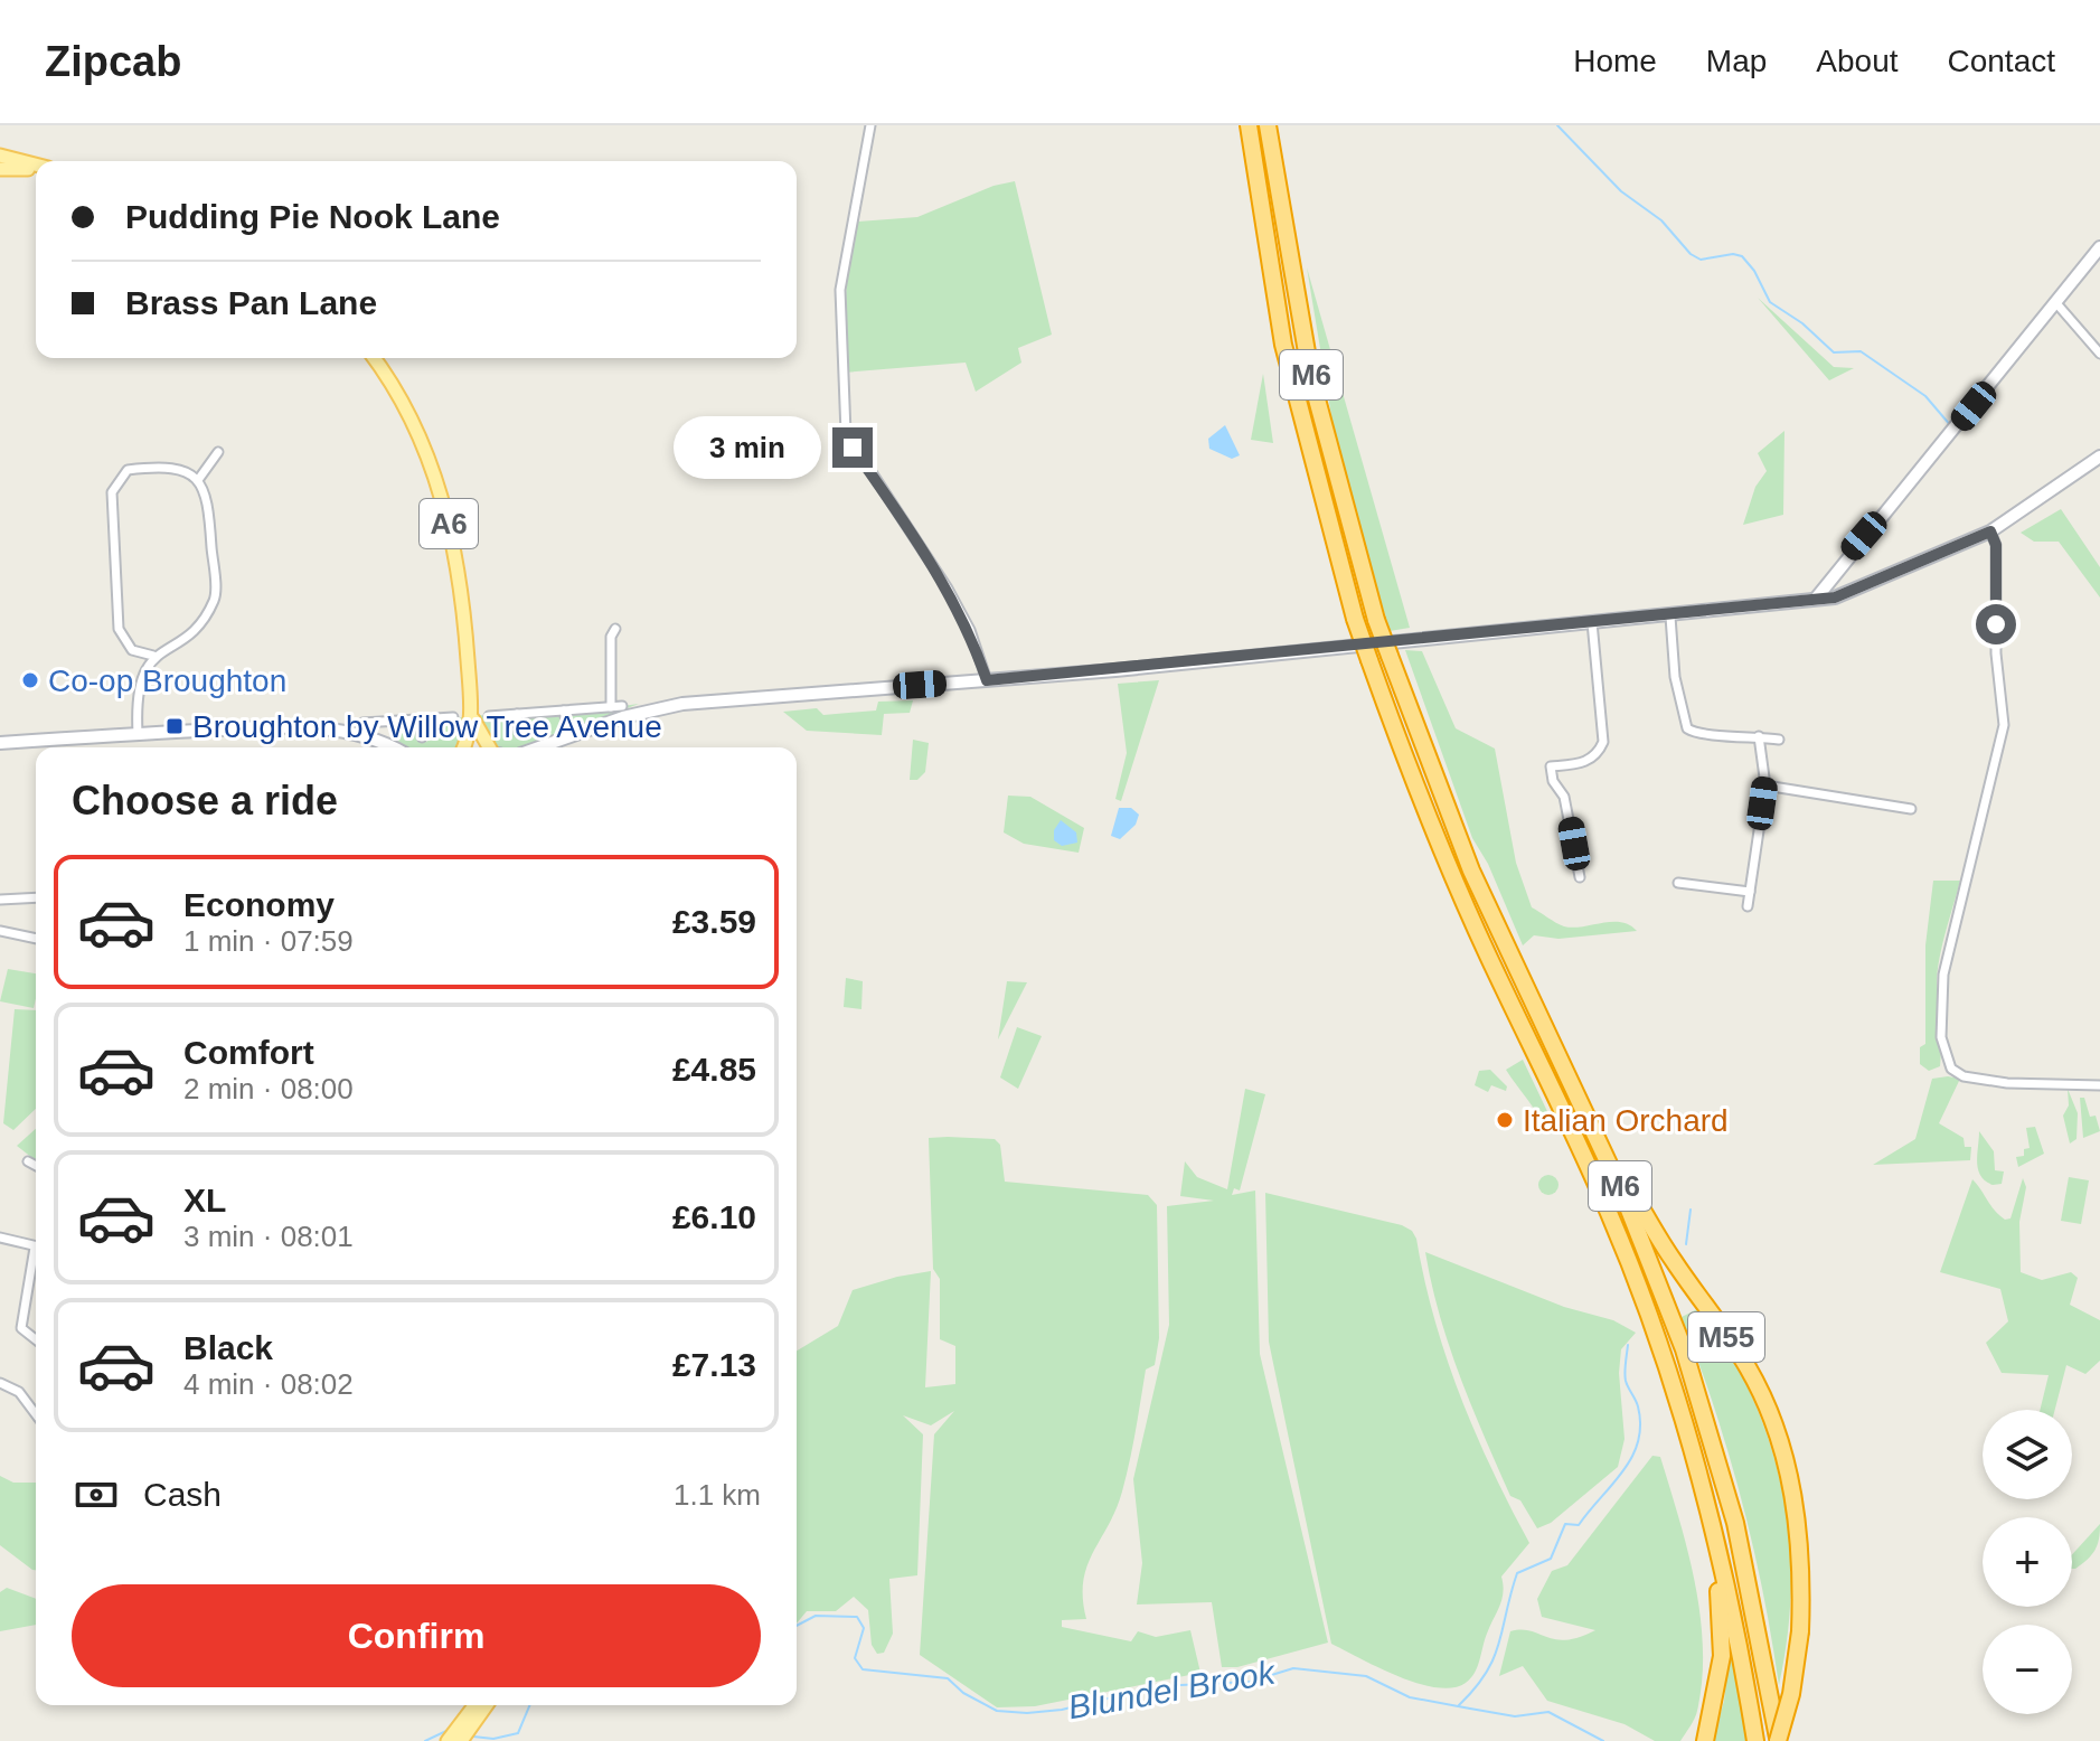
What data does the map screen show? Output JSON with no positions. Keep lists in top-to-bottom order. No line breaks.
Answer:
{"streets":{"highway":["M6","M55"],"main road":["A6"]},"crossings":[["M6","M55"]],"water":["Blundel Brook"],"places":{"other":["Co-op Broughton","Italian Orchard"],"transit":["Broughton by Willow Tree Avenue"]},"page":{"header":"Zipcab","nav":["Home","Map","About","Contact"],"banner":["Pudding Pie Nook Lane","Brass Pan Lane"],"bubble":"3 min","heading":"Choose a ride","list":[{"name":"Economy","note":"1 min · 07:59","value":"£3.59"},{"name":"Comfort","note":"2 min · 08:00","value":"£4.85"},{"name":"XL","note":"3 min · 08:01","value":"£6.10"},{"name":"Black","note":"4 min · 08:02","value":"£7.13"}],"map_buttons":["+","−"],"pay":["Cash","1.1 km"],"buttons":"Confirm"}}
